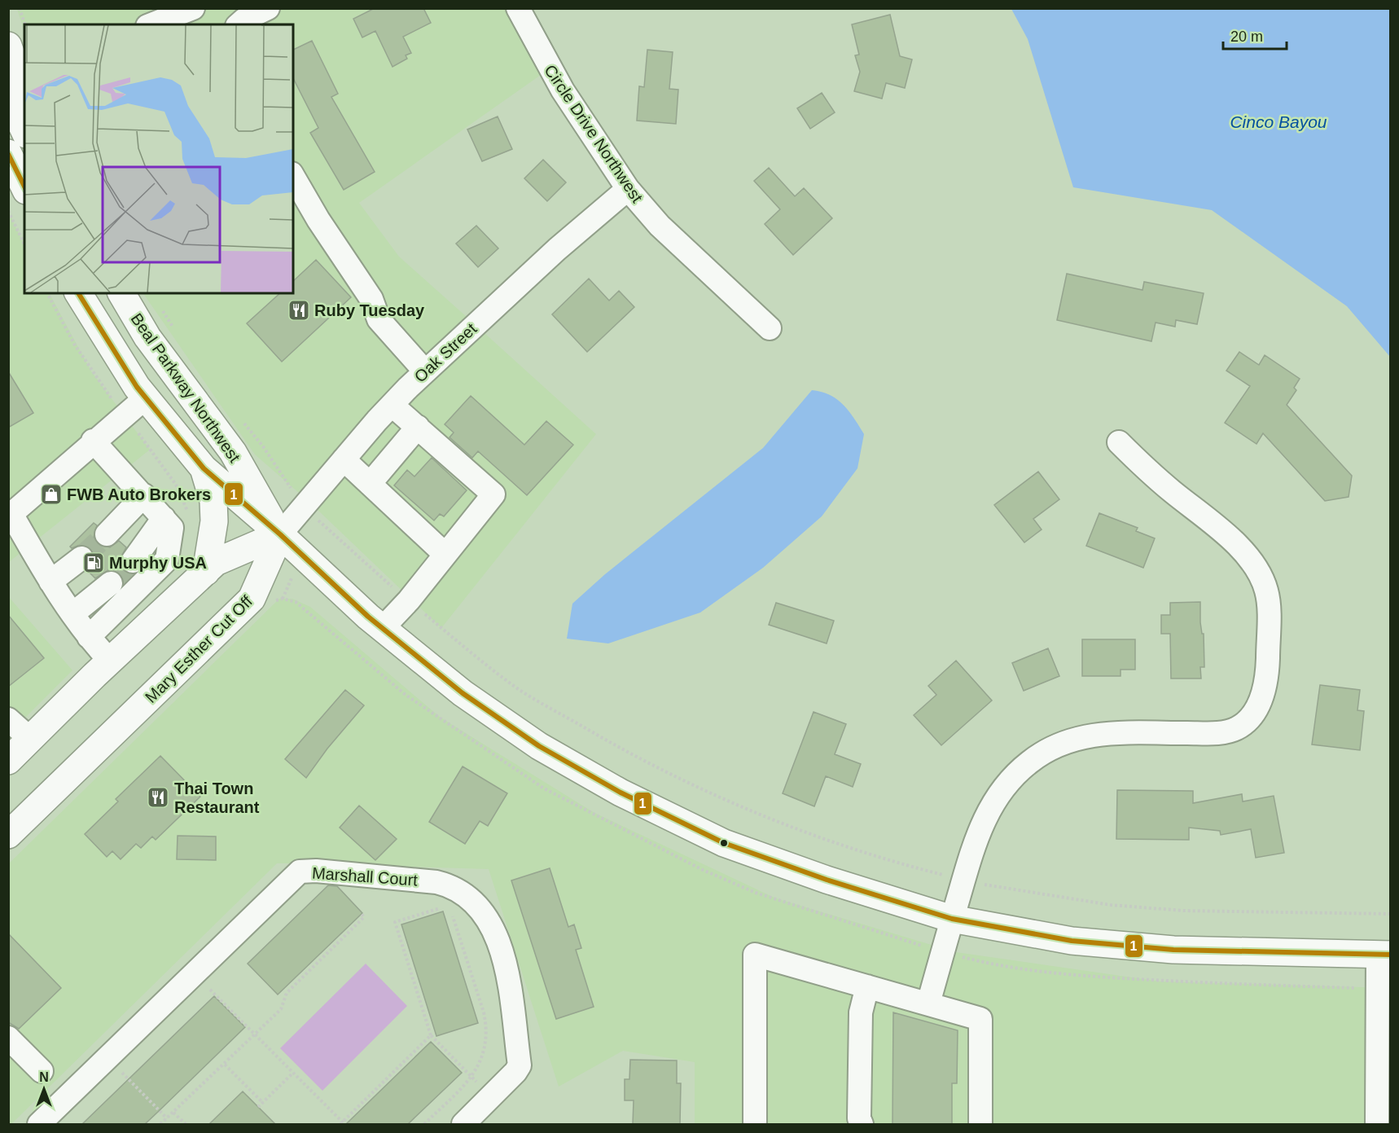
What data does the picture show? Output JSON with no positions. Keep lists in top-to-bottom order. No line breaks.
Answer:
{"streets":{"main road":["Beal Parkway Northwest","Mary Esther Cut Off"],"street":["Circle Drive Northwest","Oak Street","Marshall Court"]},"crossings":[["Circle Drive Northwest","Oak Street"],["Oak Street","Beal Parkway Northwest"],["Oak Street","Mary Esther Cut Off"],["Beal Parkway Northwest","Mary Esther Cut Off"]],"water":["Cinco Bayou"],"places":{"restaurant":["Ruby Tuesday","Thai Town Restaurant"],"shop":["FWB Auto Brokers"],"fuel station":["Murphy USA"]},"lines":["transit line 1"],"scale_bar":"20 m","north":"top"}
